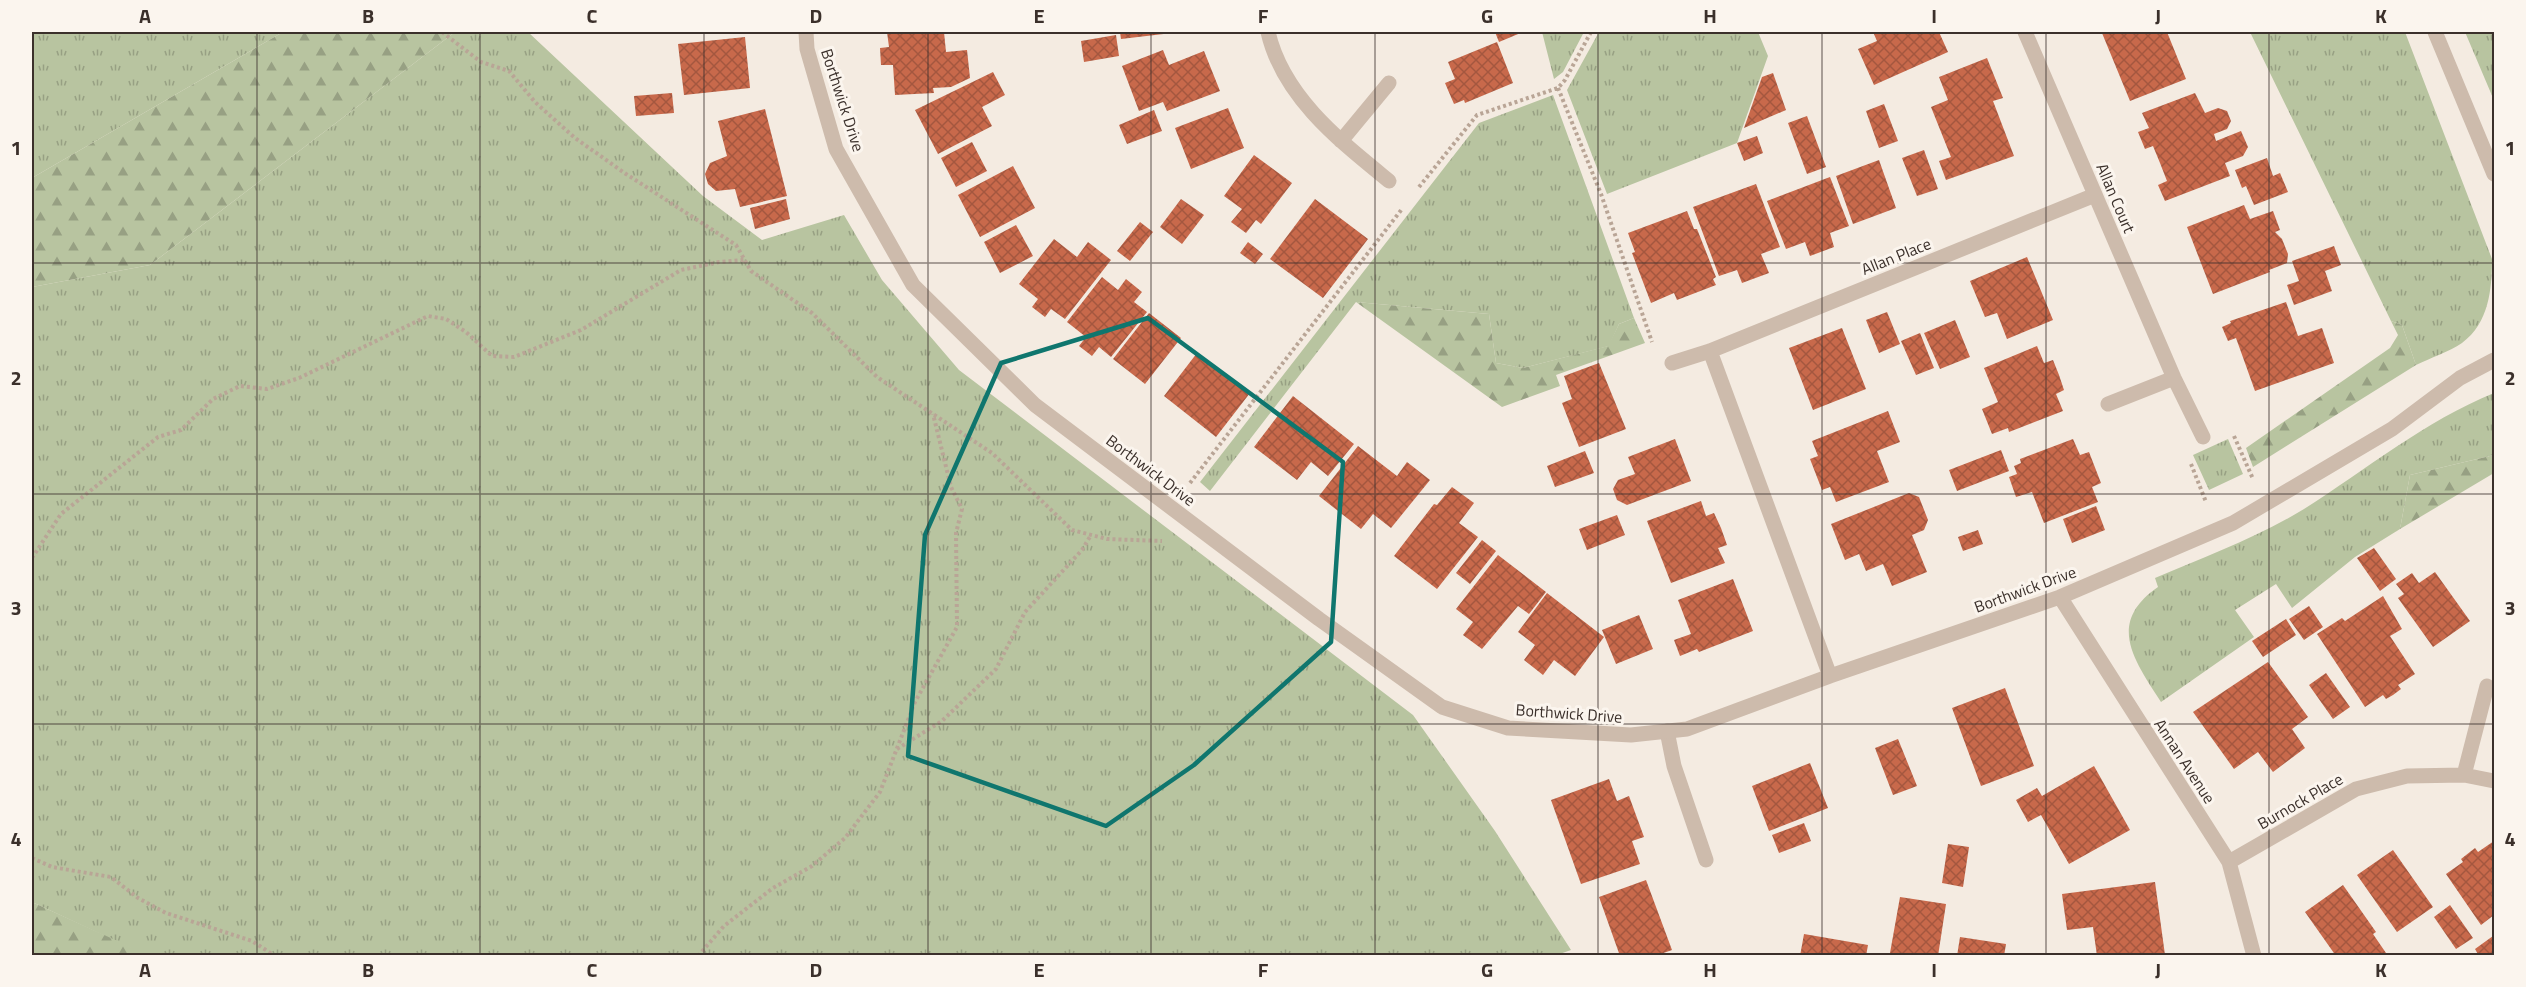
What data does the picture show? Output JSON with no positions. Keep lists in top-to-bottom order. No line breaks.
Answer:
{"streets":{"street":["Borthwick Drive","Allan Court","Allan Place","Annan Avenue","Burnock Place"]},"crossings":[["Borthwick Drive","Annan Avenue"],["Allan Court","Allan Place"],["Annan Avenue","Burnock Place"]],"grid":{"columns":["A","B","C","D","E","F","G","H","I","J","K"],"rows":["1","2","3","4"]}}
